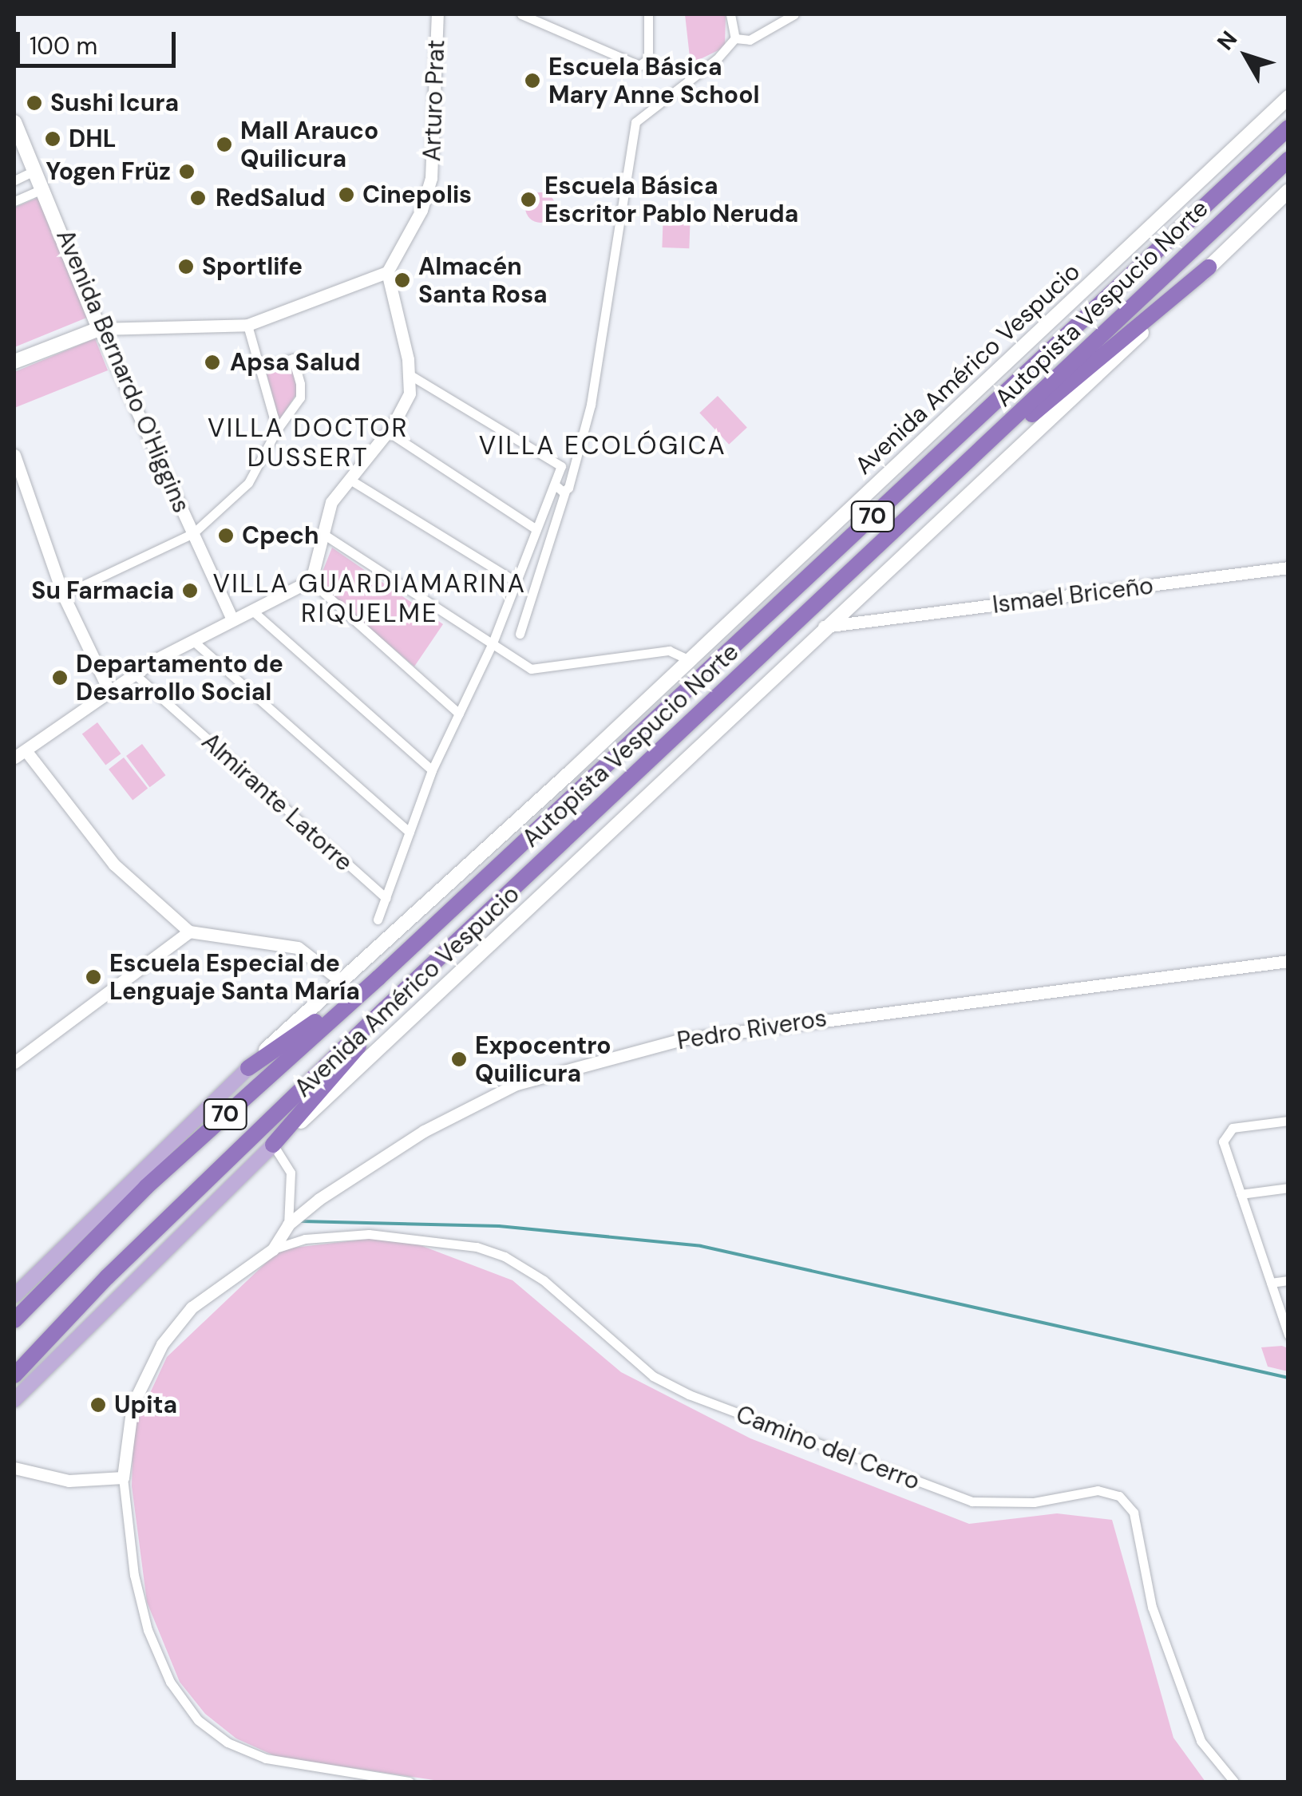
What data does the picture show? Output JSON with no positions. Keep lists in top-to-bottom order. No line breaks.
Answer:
{"streets":{"highway":["Autopista Vespucio Norte","70"],"main road":["Avenida Américo Vespucio","Avenida Bernardo O'Higgins"],"street":["Arturo Prat","Ismael Briceño","Almirante Latorre","Pedro Riveros","Camino del Cerro"]},"crossings":[["Avenida Américo Vespucio","Ismael Briceño"],["Pedro Riveros","Camino del Cerro"]],"districts":["VILLA DOCTOR DUSSERT","VILLA ECOLÓGICA","VILLA GUARDIAMARINA RIQUELME"],"places":["Escuela Básica Mary Anne School","Sushi Icura","DHL","Mall Arauco Quilicura","Yogen Früz","Cinepolis","RedSalud","Escuela Básica Escritor Pablo Neruda","Sportlife","Almacén Santa Rosa","Apsa Salud","Cpech","Su Farmacia","Departamento de Desarrollo Social","Escuela Especial de Lenguaje Santa María","Expocentro Quilicura","Upita"],"scale_bar":"100 m","north":"top left"}
